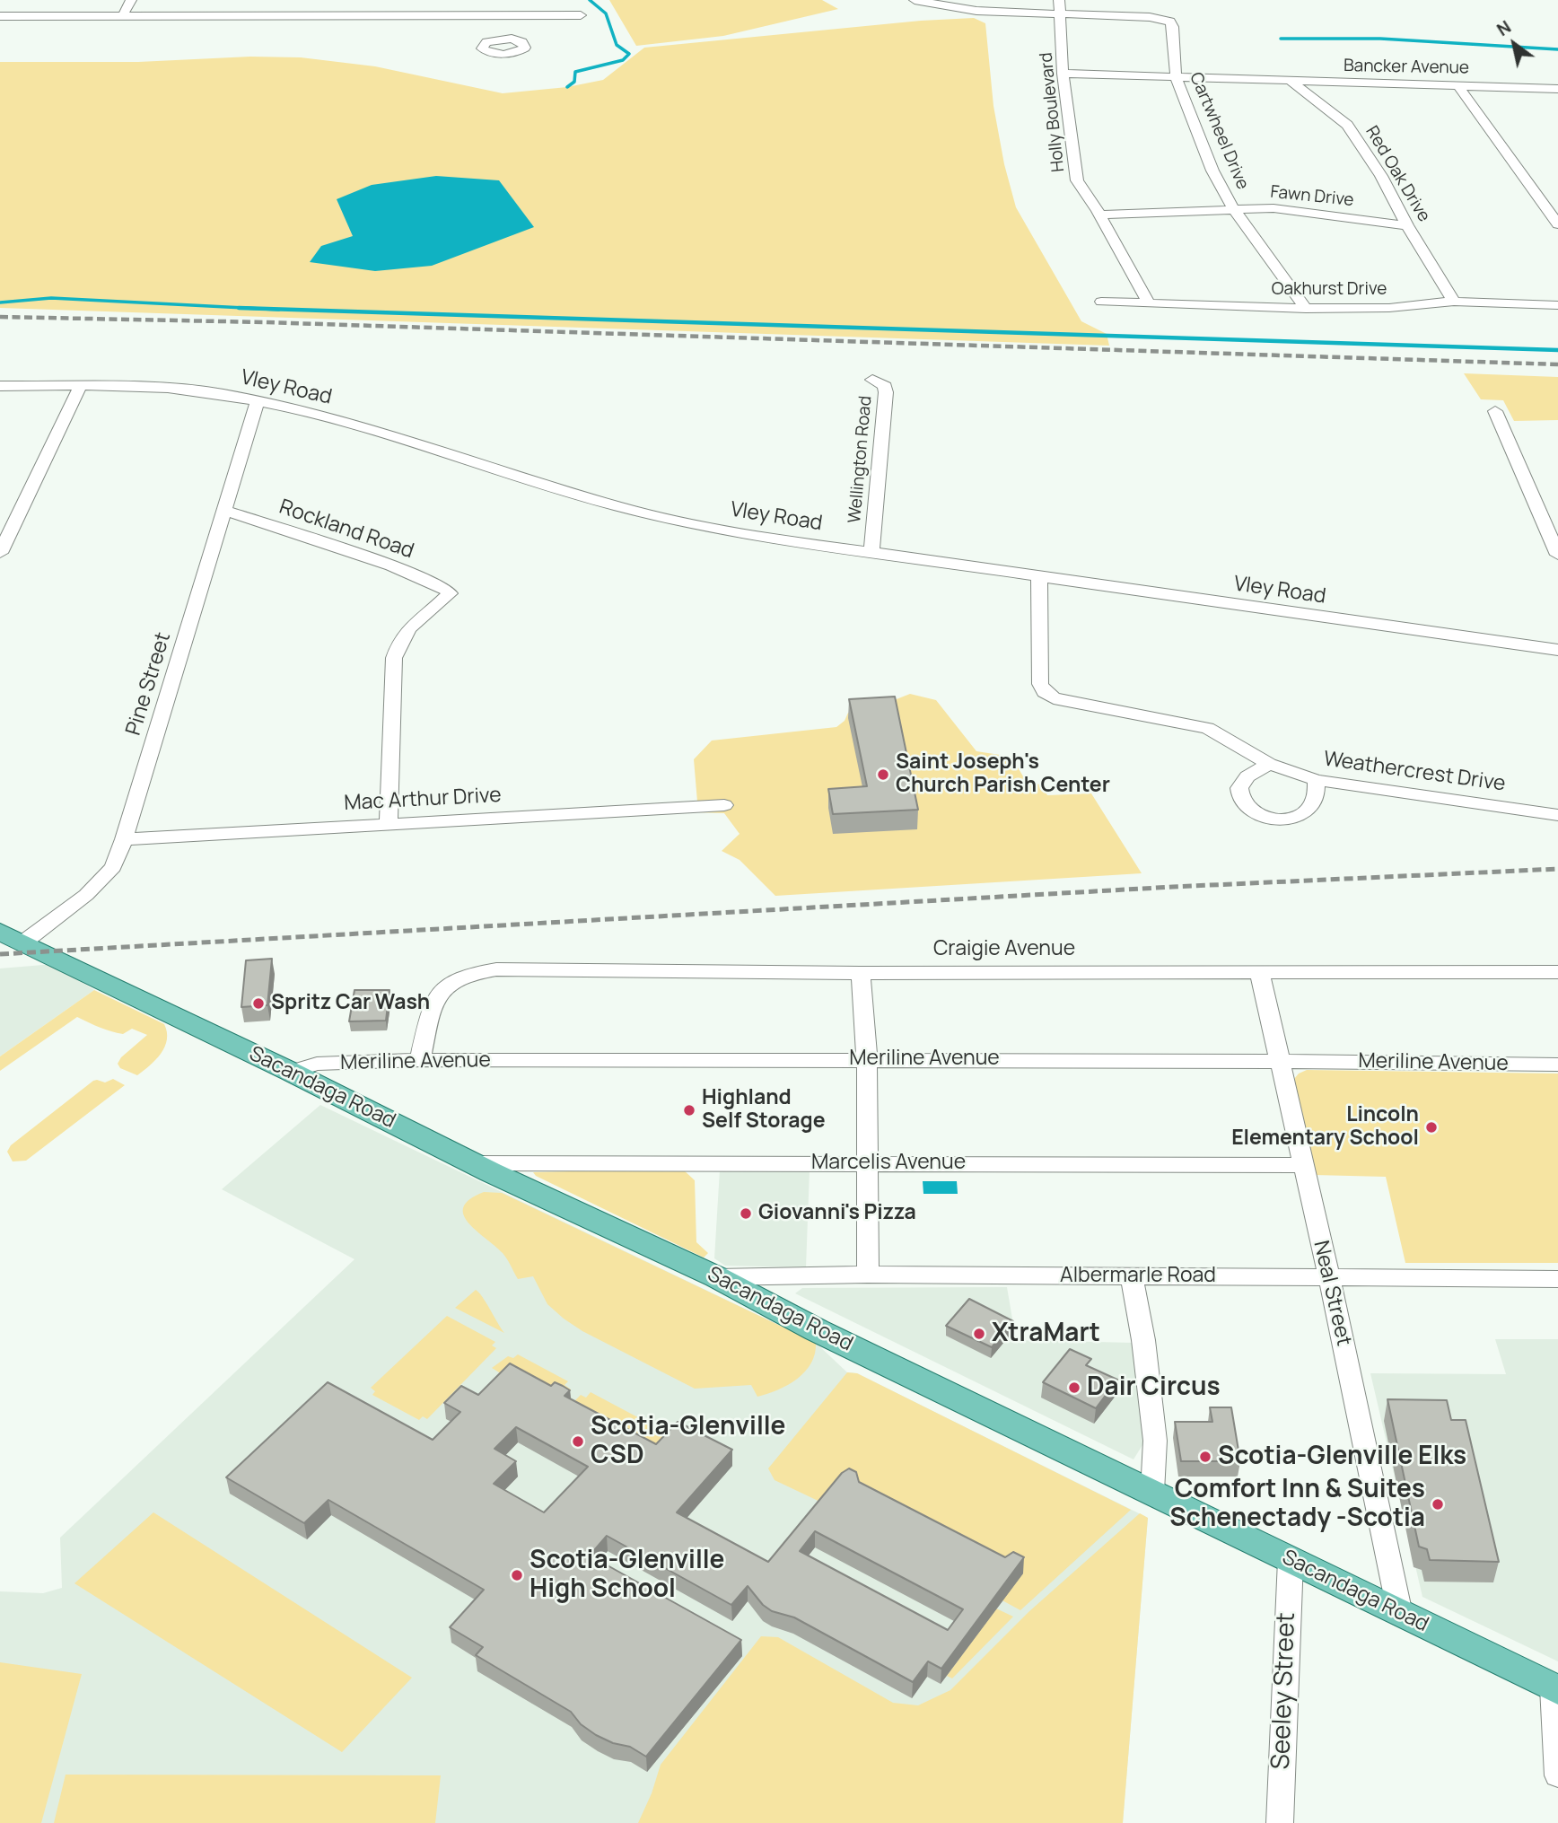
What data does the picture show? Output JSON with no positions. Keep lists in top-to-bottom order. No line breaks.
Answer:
{"streets":{"main road":["Sacandaga Road"],"street":["Bancker Avenue","Holly Boulevard","Cartwheel Drive","Red Oak Drive","Fawn Drive","Oakhurst Drive","Vley Road","Wellington Road","Rockland Road","Pine Street","Weathercrest Drive","Mac Arthur Drive","Craigie Avenue","Meriline Avenue","Marcelis Avenue","Albermarle Road","Neal Street","Seeley Street"]},"crossings":[["Bancker Avenue","Holly Boulevard"],["Bancker Avenue","Cartwheel Drive"],["Bancker Avenue","Red Oak Drive"],["Holly Boulevard","Cartwheel Drive"],["Holly Boulevard","Fawn Drive"],["Holly Boulevard","Oakhurst Drive"],["Cartwheel Drive","Fawn Drive"],["Cartwheel Drive","Oakhurst Drive"],["Red Oak Drive","Fawn Drive"],["Red Oak Drive","Oakhurst Drive"],["Vley Road","Wellington Road"],["Vley Road","Pine Street"],["Vley Road","Weathercrest Drive"],["Rockland Road","Pine Street"],["Rockland Road","Mac Arthur Drive"],["Pine Street","Mac Arthur Drive"],["Pine Street","Sacandaga Road"],["Craigie Avenue","Meriline Avenue"],["Craigie Avenue","Neal Street"],["Meriline Avenue","Sacandaga Road"],["Meriline Avenue","Neal Street"],["Sacandaga Road","Marcelis Avenue"],["Sacandaga Road","Albermarle Road"],["Sacandaga Road","Neal Street"],["Sacandaga Road","Seeley Street"],["Marcelis Avenue","Neal Street"],["Albermarle Road","Neal Street"]],"places":["Saint Joseph's Church Parish Center","Spritz Car Wash","Highland Self Storage","Lincoln Elementary School","Giovanni's Pizza","XtraMart","Dair Circus","Scotia-Glenville CSD","Scotia-Glenville Elks","Comfort Inn & Suites Schenectady -Scotia","Scotia-Glenville High School"],"north":"top left"}
